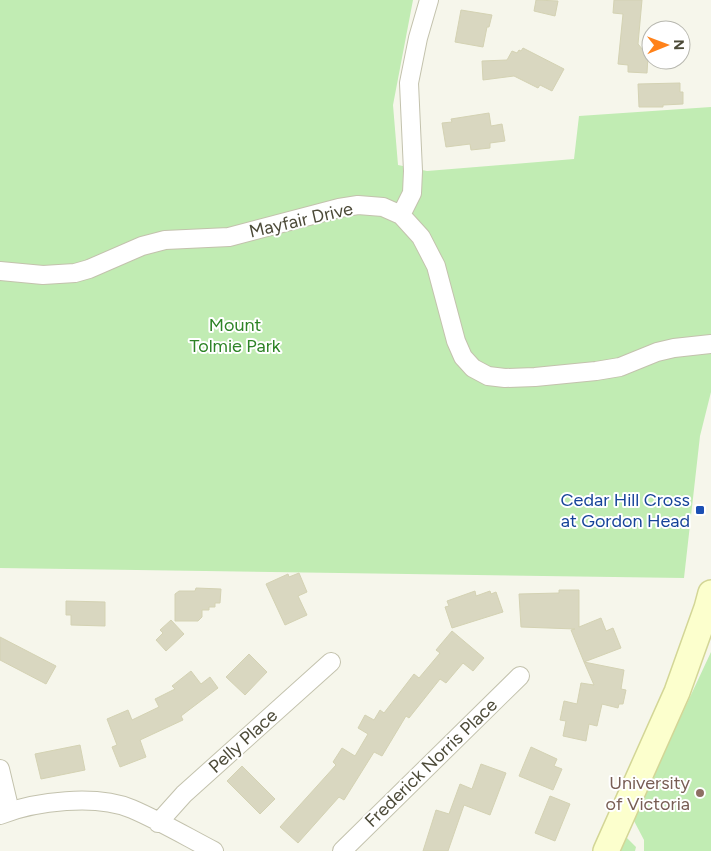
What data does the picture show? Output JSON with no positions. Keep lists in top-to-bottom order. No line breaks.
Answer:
{"streets":{"street":["Mayfair Drive","Pelly Place","Frederick Norris Place"]},"parks":["Mount Tolmie Park"],"places":{"transit":["Cedar Hill Cross at Gordon Head"],"other":["University of Victoria"]},"north":"right"}
